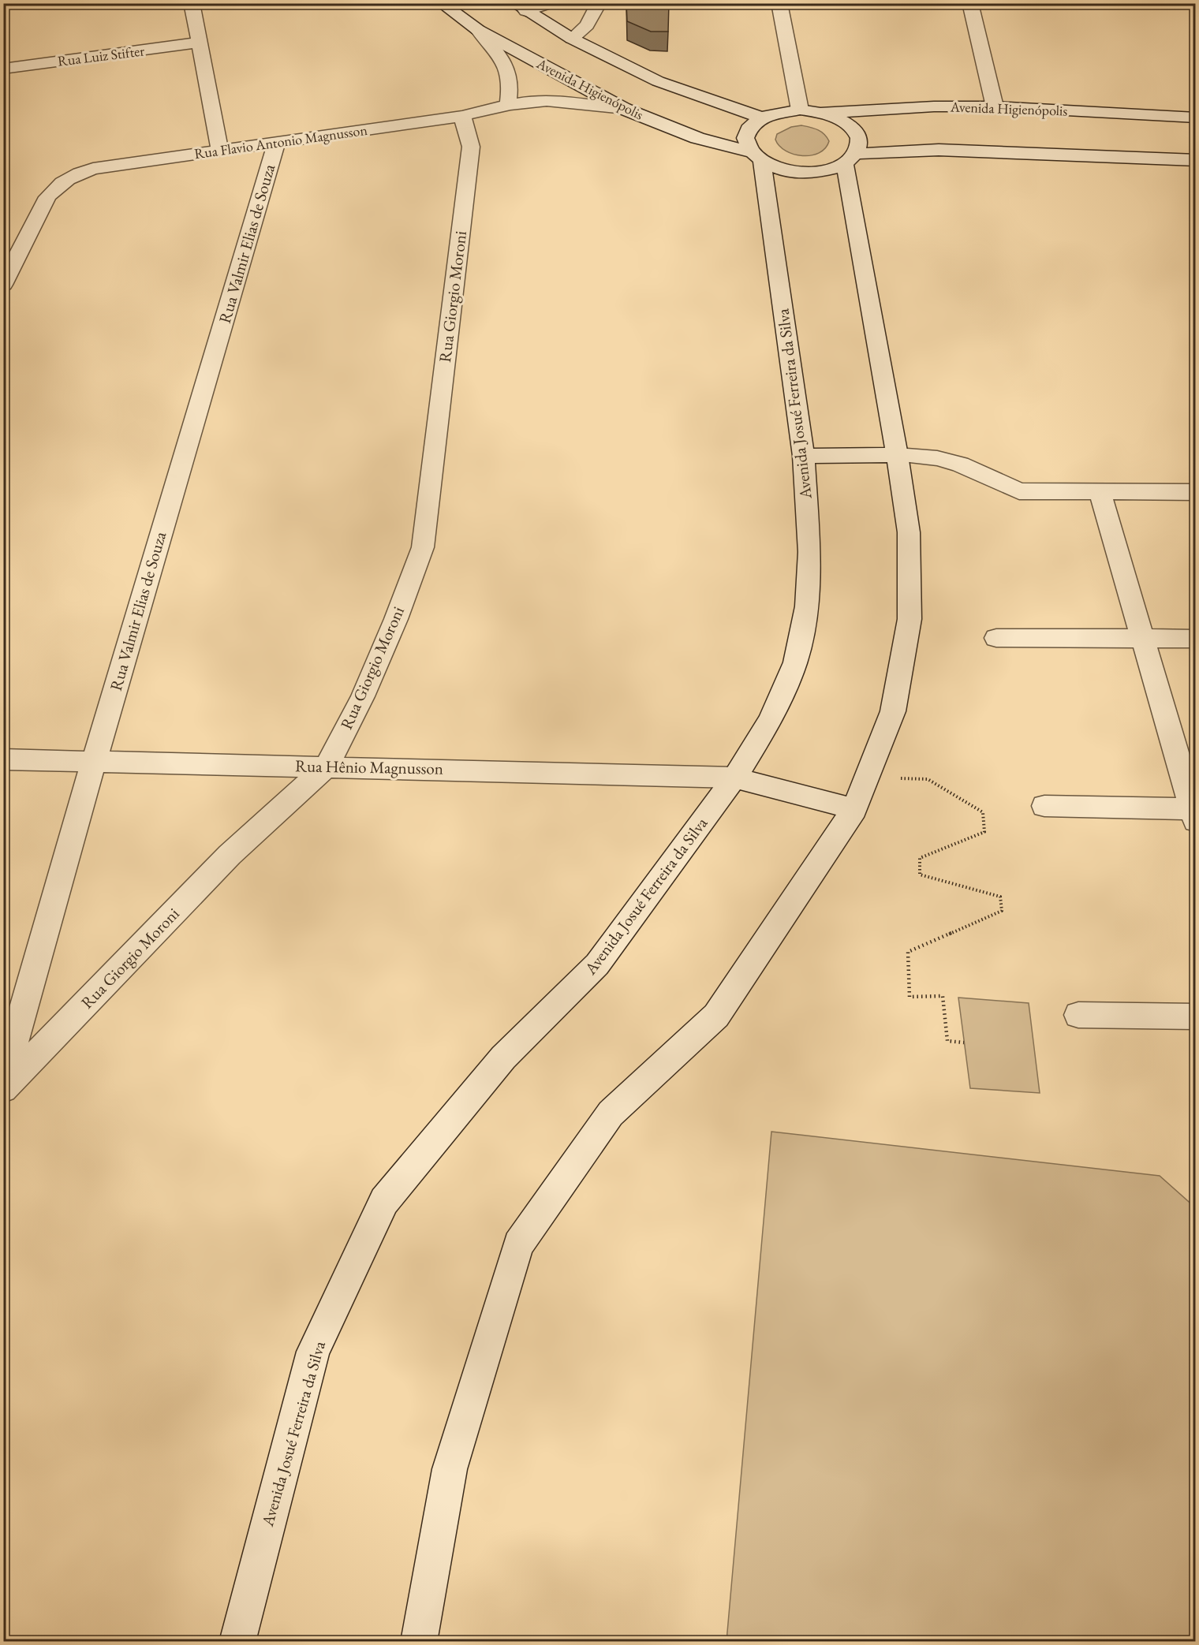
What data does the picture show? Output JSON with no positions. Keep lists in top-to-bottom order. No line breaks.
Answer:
{"streets":{"street":["Rua Luiz Stifter","Avenida Higienópolis","Rua Flavio Antonio Magnusson","Rua Valmir Elias de Souza","Rua Giorgio Moroni","Avenida Josué Ferreira da Silva","Rua Hênio Magnusson"]},"crossings":[["Avenida Higienópolis","Rua Flavio Antonio Magnusson"],["Avenida Higienópolis","Avenida Josué Ferreira da Silva"],["Rua Flavio Antonio Magnusson","Rua Valmir Elias de Souza"],["Rua Flavio Antonio Magnusson","Rua Giorgio Moroni"],["Rua Valmir Elias de Souza","Rua Hênio Magnusson"],["Rua Giorgio Moroni","Rua Hênio Magnusson"],["Avenida Josué Ferreira da Silva","Rua Hênio Magnusson"]]}
